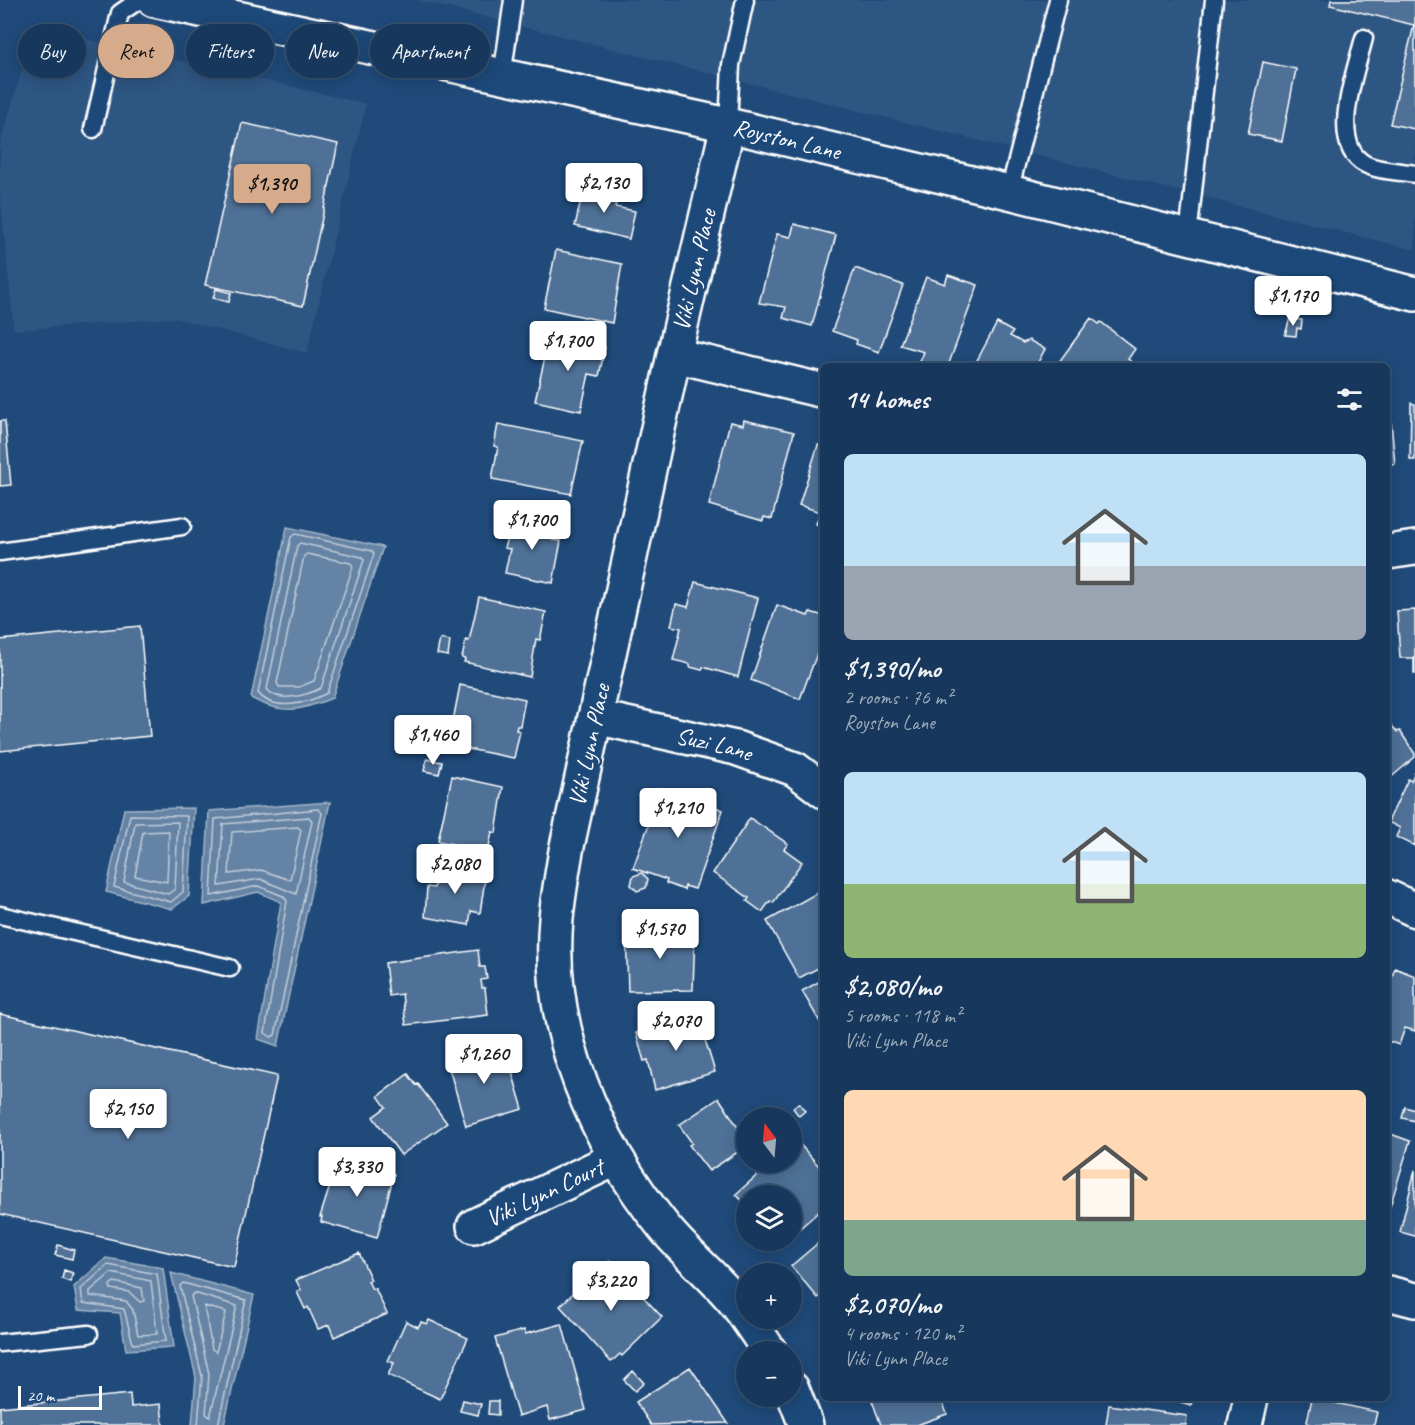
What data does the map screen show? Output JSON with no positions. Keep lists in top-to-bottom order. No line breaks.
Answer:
{"streets":{"street":["Royston Lane","Viki Lynn Place","Suzi Lane","Viki Lynn Court"]},"crossings":[["Royston Lane","Viki Lynn Place"],["Viki Lynn Place","Suzi Lane"],["Viki Lynn Place","Viki Lynn Court"]],"scale_bar":"20 m","north":"top","page":{"chip":["Buy","Rent","Filters","New","Apartment"],"price":["$2,130","$1,390","$1,170","$1,700","$1,700","$1,460","$1,210","$2,080","$1,570","$2,070","$1,260","$2,150","$3,330","$3,220"],"heading":"14 homes","list":[{"name":"$1,390/mo","note":"2 rooms · 76 m² · Royston Lane"},{"name":"$2,080/mo","note":"5 rooms · 118 m² · Viki Lynn Place"},{"name":"$2,070/mo","note":"4 rooms · 120 m² · Viki Lynn Place"}],"map_buttons":["+","−"],"scale":"20 m"}}
